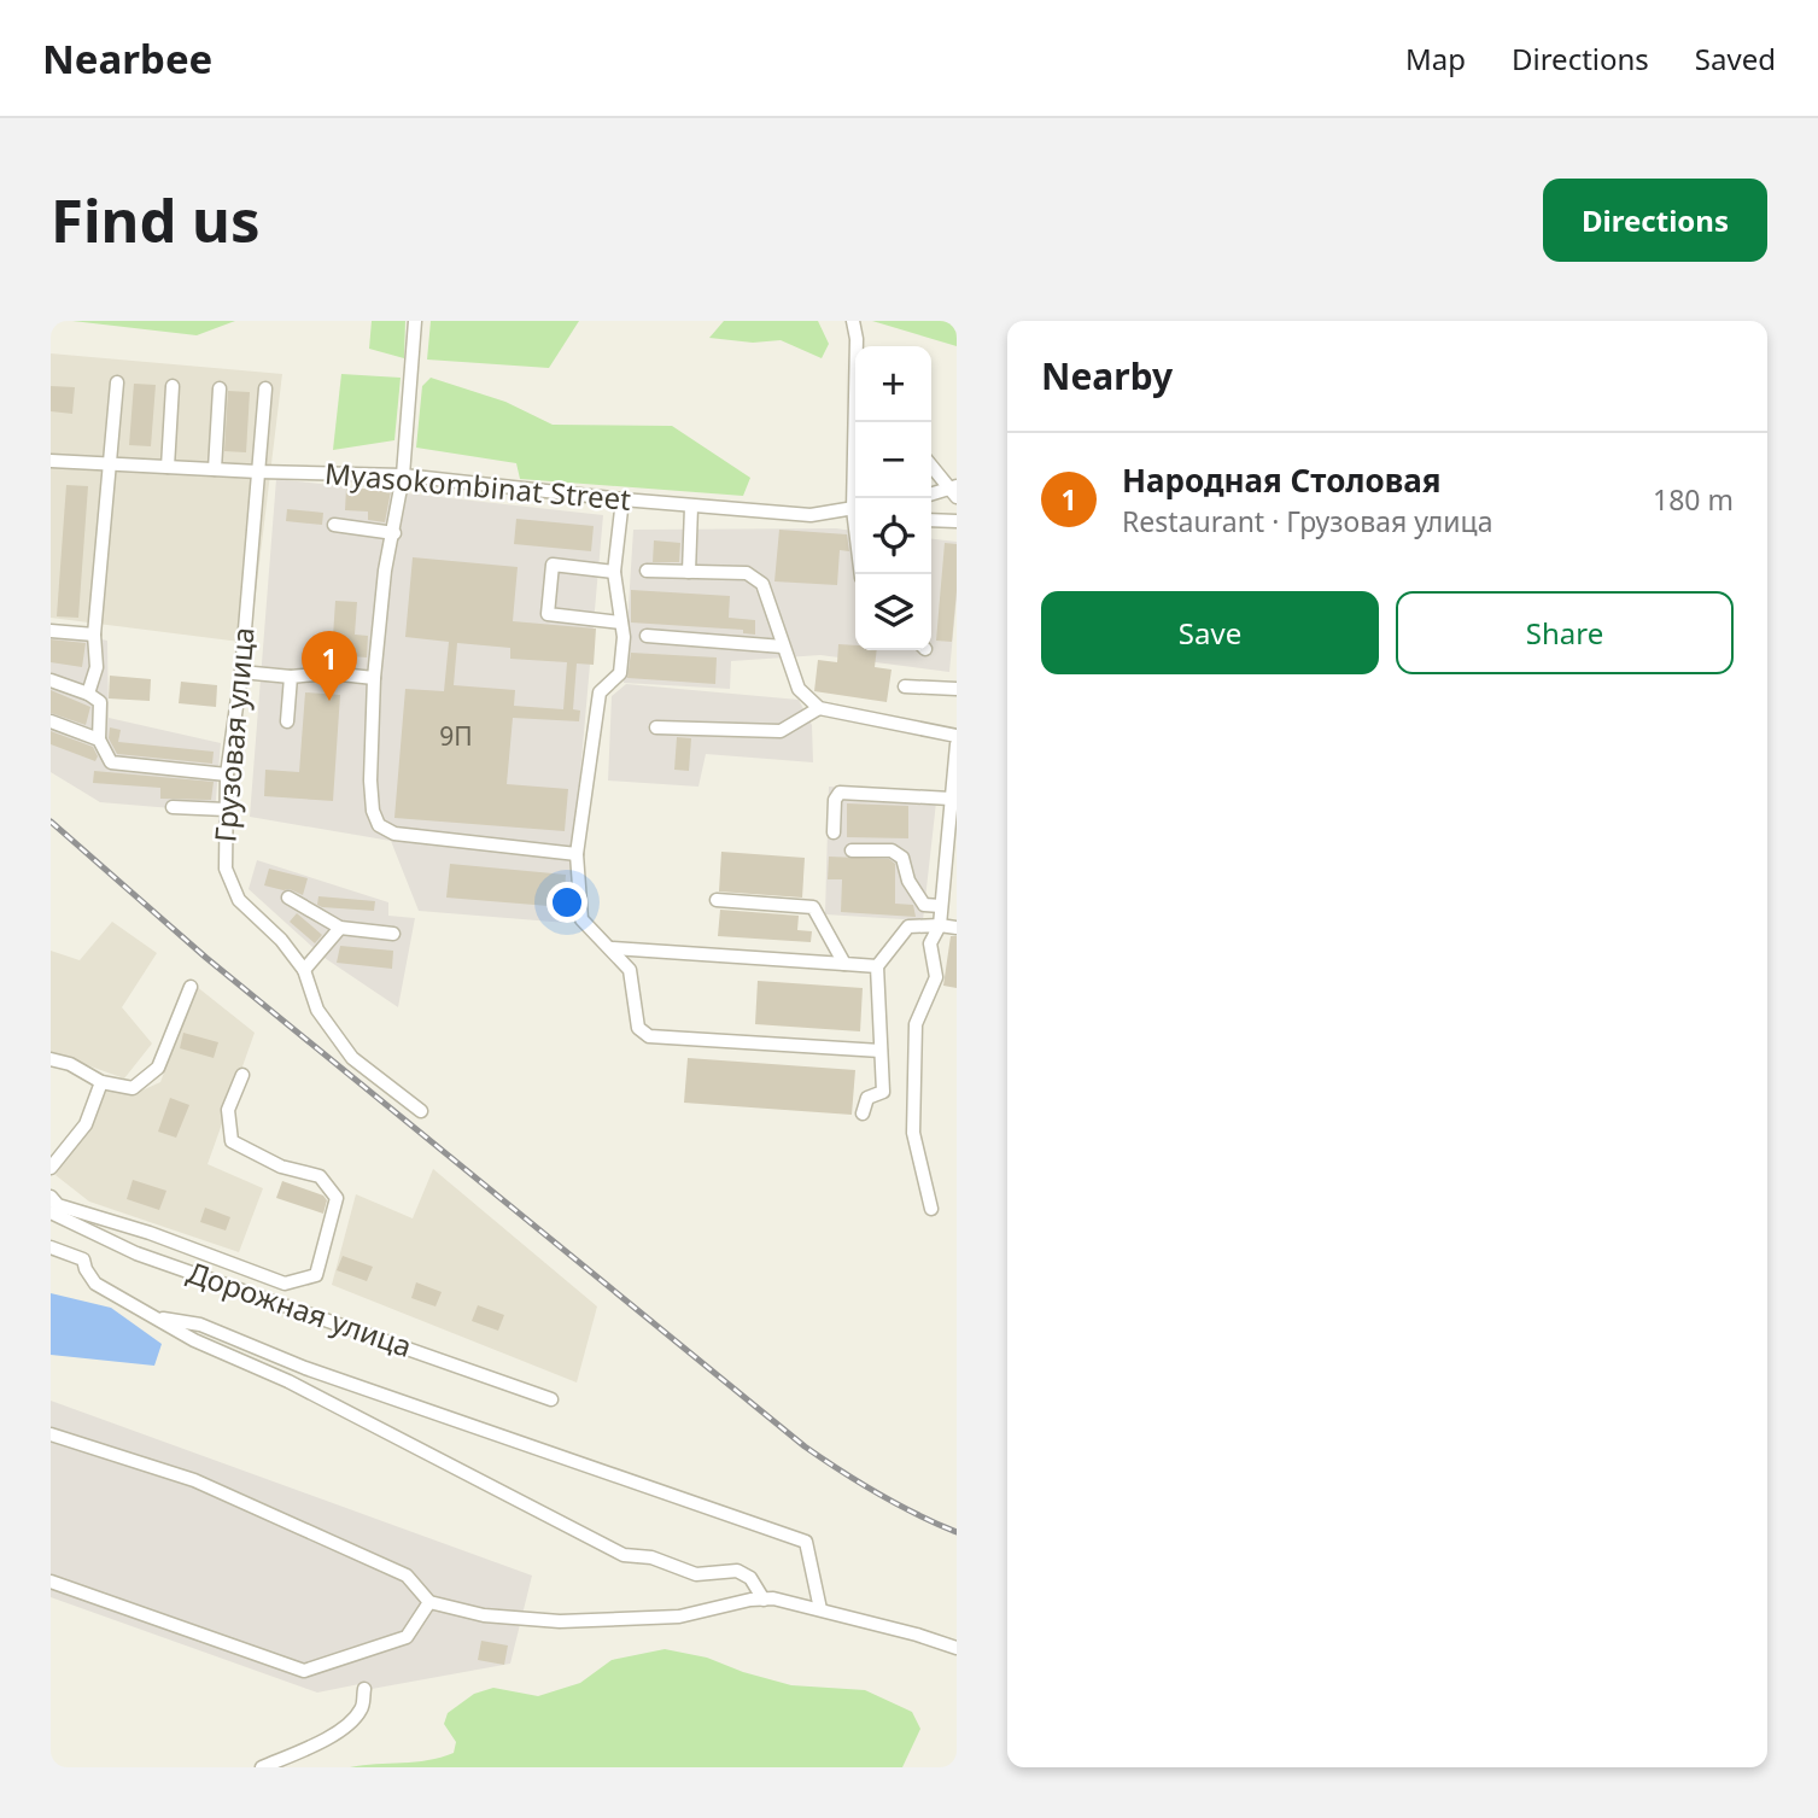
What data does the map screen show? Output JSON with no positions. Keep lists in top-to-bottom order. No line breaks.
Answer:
{"streets":{"street":["Myasokombinat Street","Грузовая улица","Дорожная улица"]},"crossings":[["Myasokombinat Street","Грузовая улица"]],"house_numbers":["9П"],"page":{"header":"Nearbee","nav":["Map","Directions","Saved"],"buttons":["Directions",["Save","Share"]],"title":"Find us","heading":"Nearby","map_buttons":["+","−"],"list":[{"mark":"1","name":"Народная Столовая","note":"Restaurant · Грузовая улица","value":"180 m"}],"pins":"1"}}
